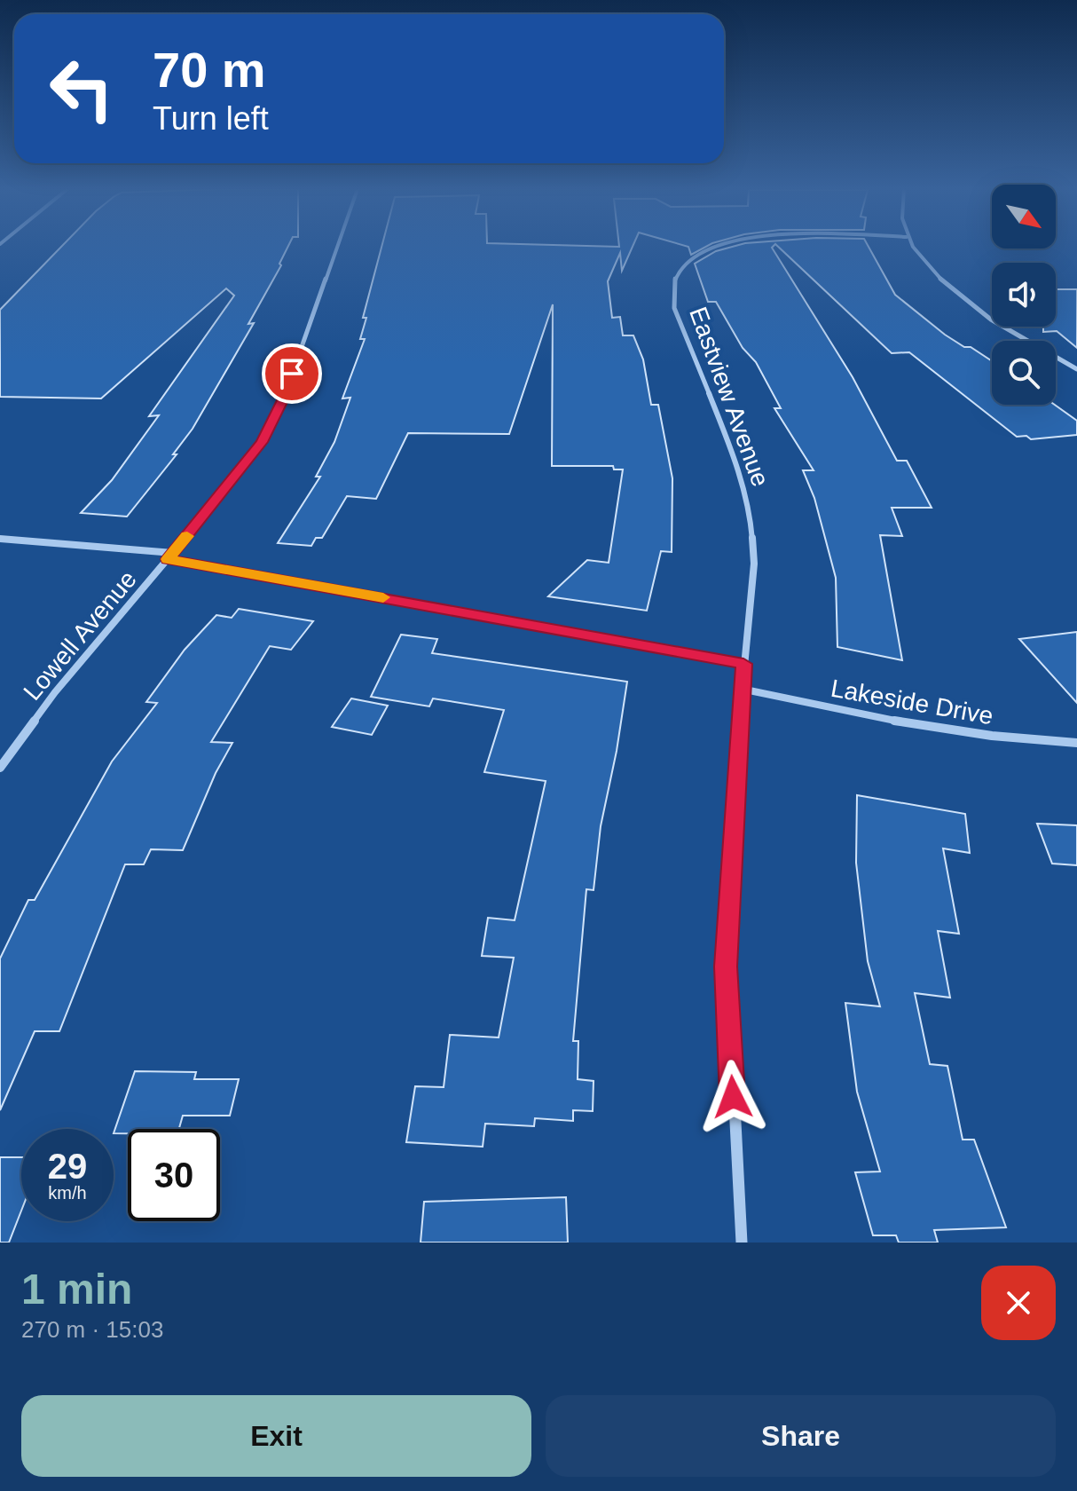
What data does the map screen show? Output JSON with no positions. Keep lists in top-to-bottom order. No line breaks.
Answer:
{"streets":{"street":["Eastview Avenue","Lowell Avenue","Lakeside Drive"]},"crossings":[["Eastview Avenue","Lakeside Drive"]],"north":"bottom right","page":{"turn":["70 m","Turn left"],"speed":"29 km/h","limit":"30","heading":["1 min","270 m · 15:03"],"buttons":["Exit","Share"]}}
